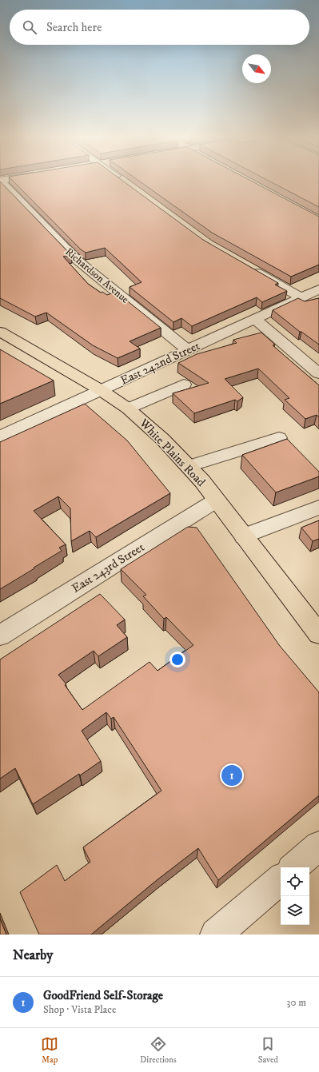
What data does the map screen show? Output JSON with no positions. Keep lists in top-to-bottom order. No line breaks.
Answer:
{"streets":{"main road":["White Plains Road"],"street":["Richardson Avenue","East 242nd Street","East 243rd Street"]},"crossings":[["Richardson Avenue","East 242nd Street"],["East 242nd Street","White Plains Road"],["White Plains Road","East 243rd Street"]],"north":"bottom right","page":{"search":"Search here","pins":"1","heading":"Nearby","list":[{"mark":"1","name":"GoodFriend Self-Storage","note":"Shop · Vista Place","value":"30 m"}],"nav":["Map","Directions","Saved"]}}
